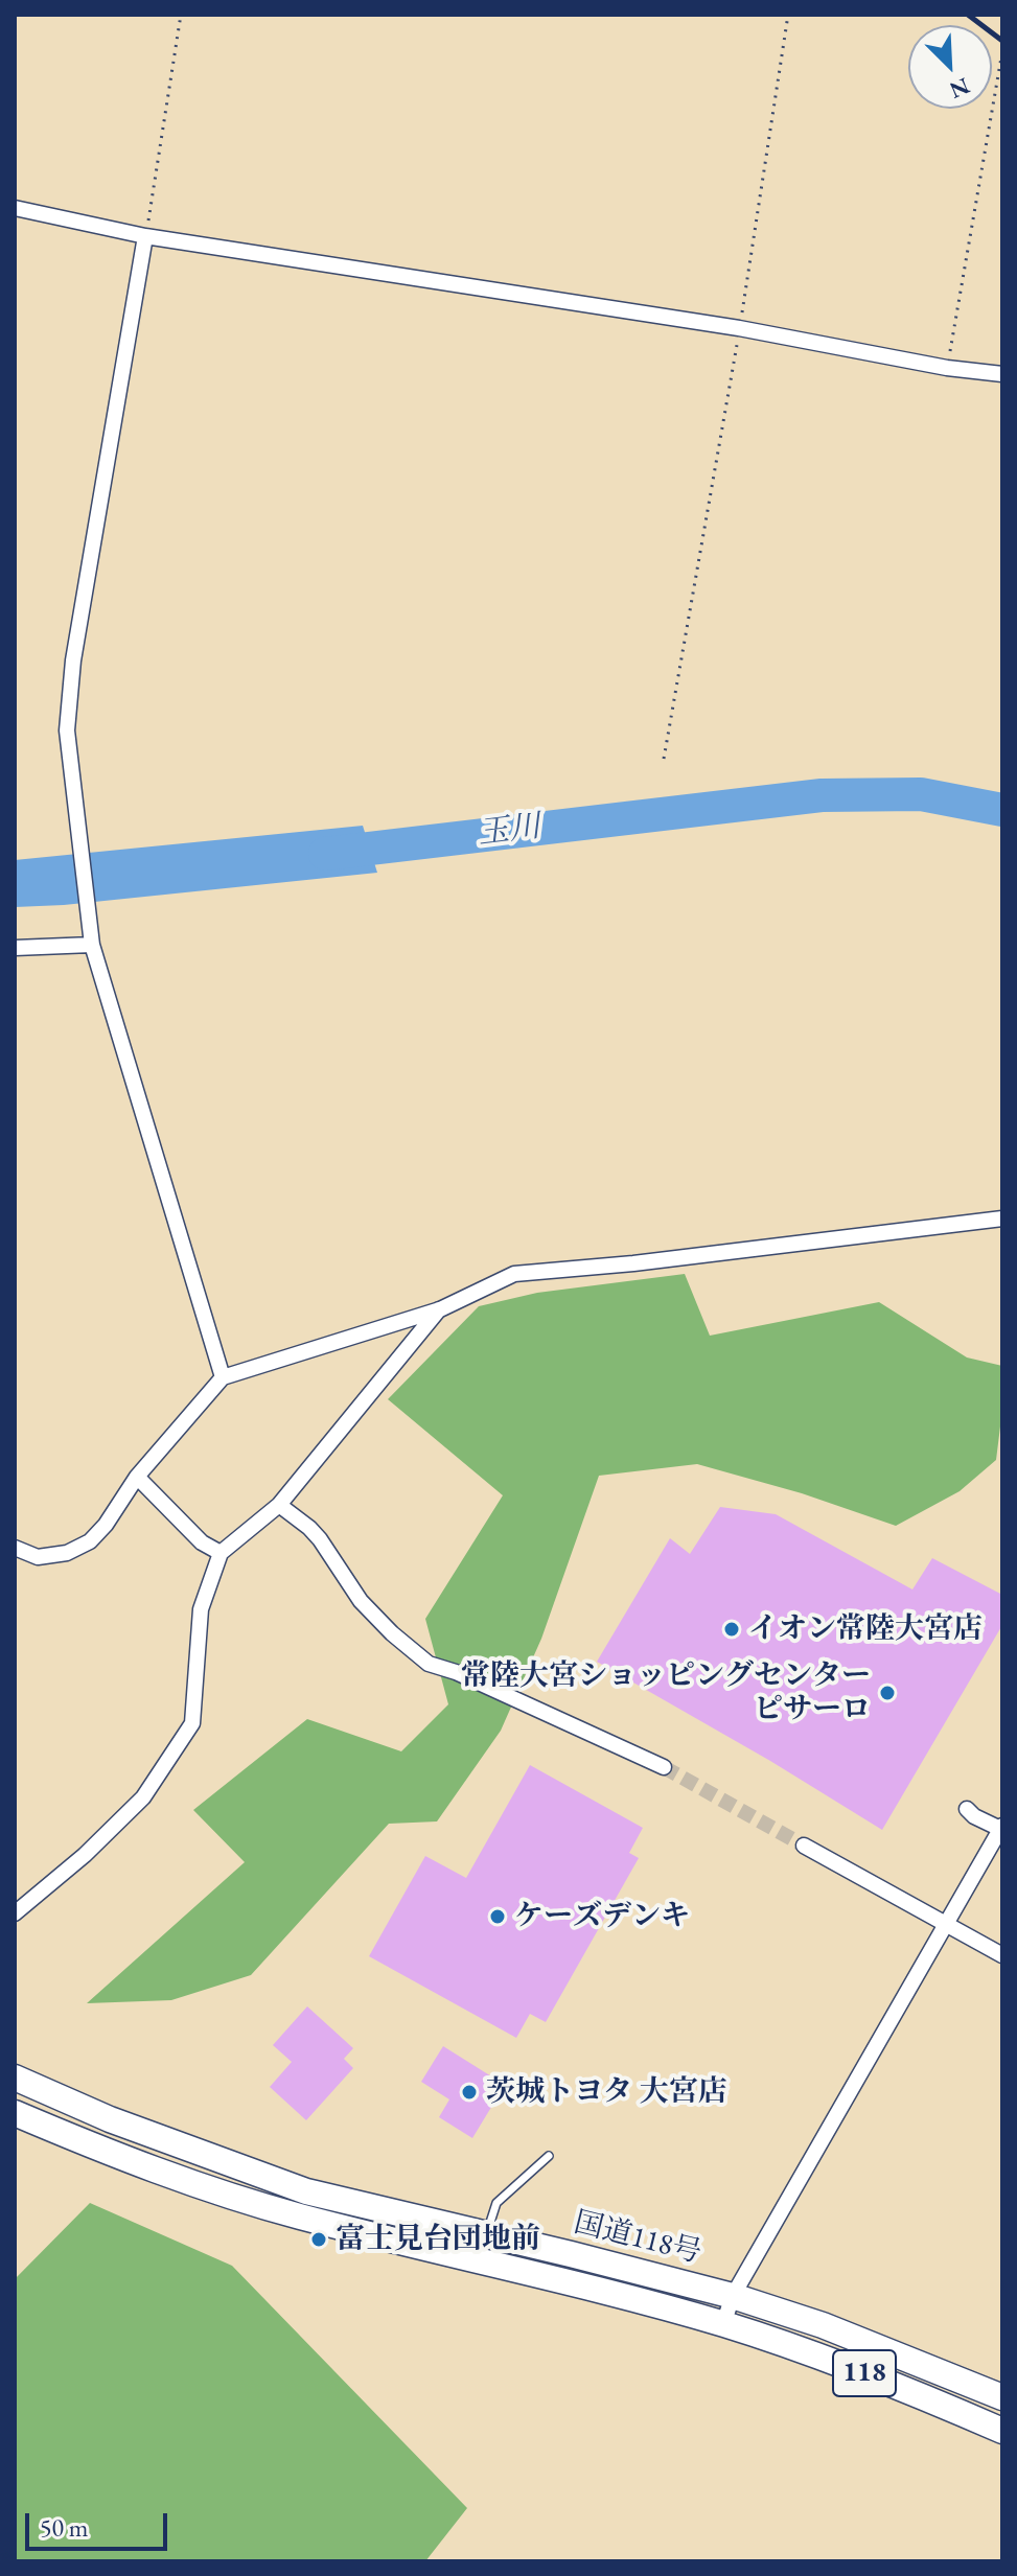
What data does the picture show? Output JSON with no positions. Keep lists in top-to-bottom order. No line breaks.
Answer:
{"streets":{"highway":["国道118号","118"]},"water":["玉川"],"places":["イオン常陸大宮店","常陸大宮ショッピングセンター ピサーロ","ケーズデンキ","茨城トヨタ 大宮店","富士見台団地前"],"scale_bar":"50 m","north":"bottom right"}
